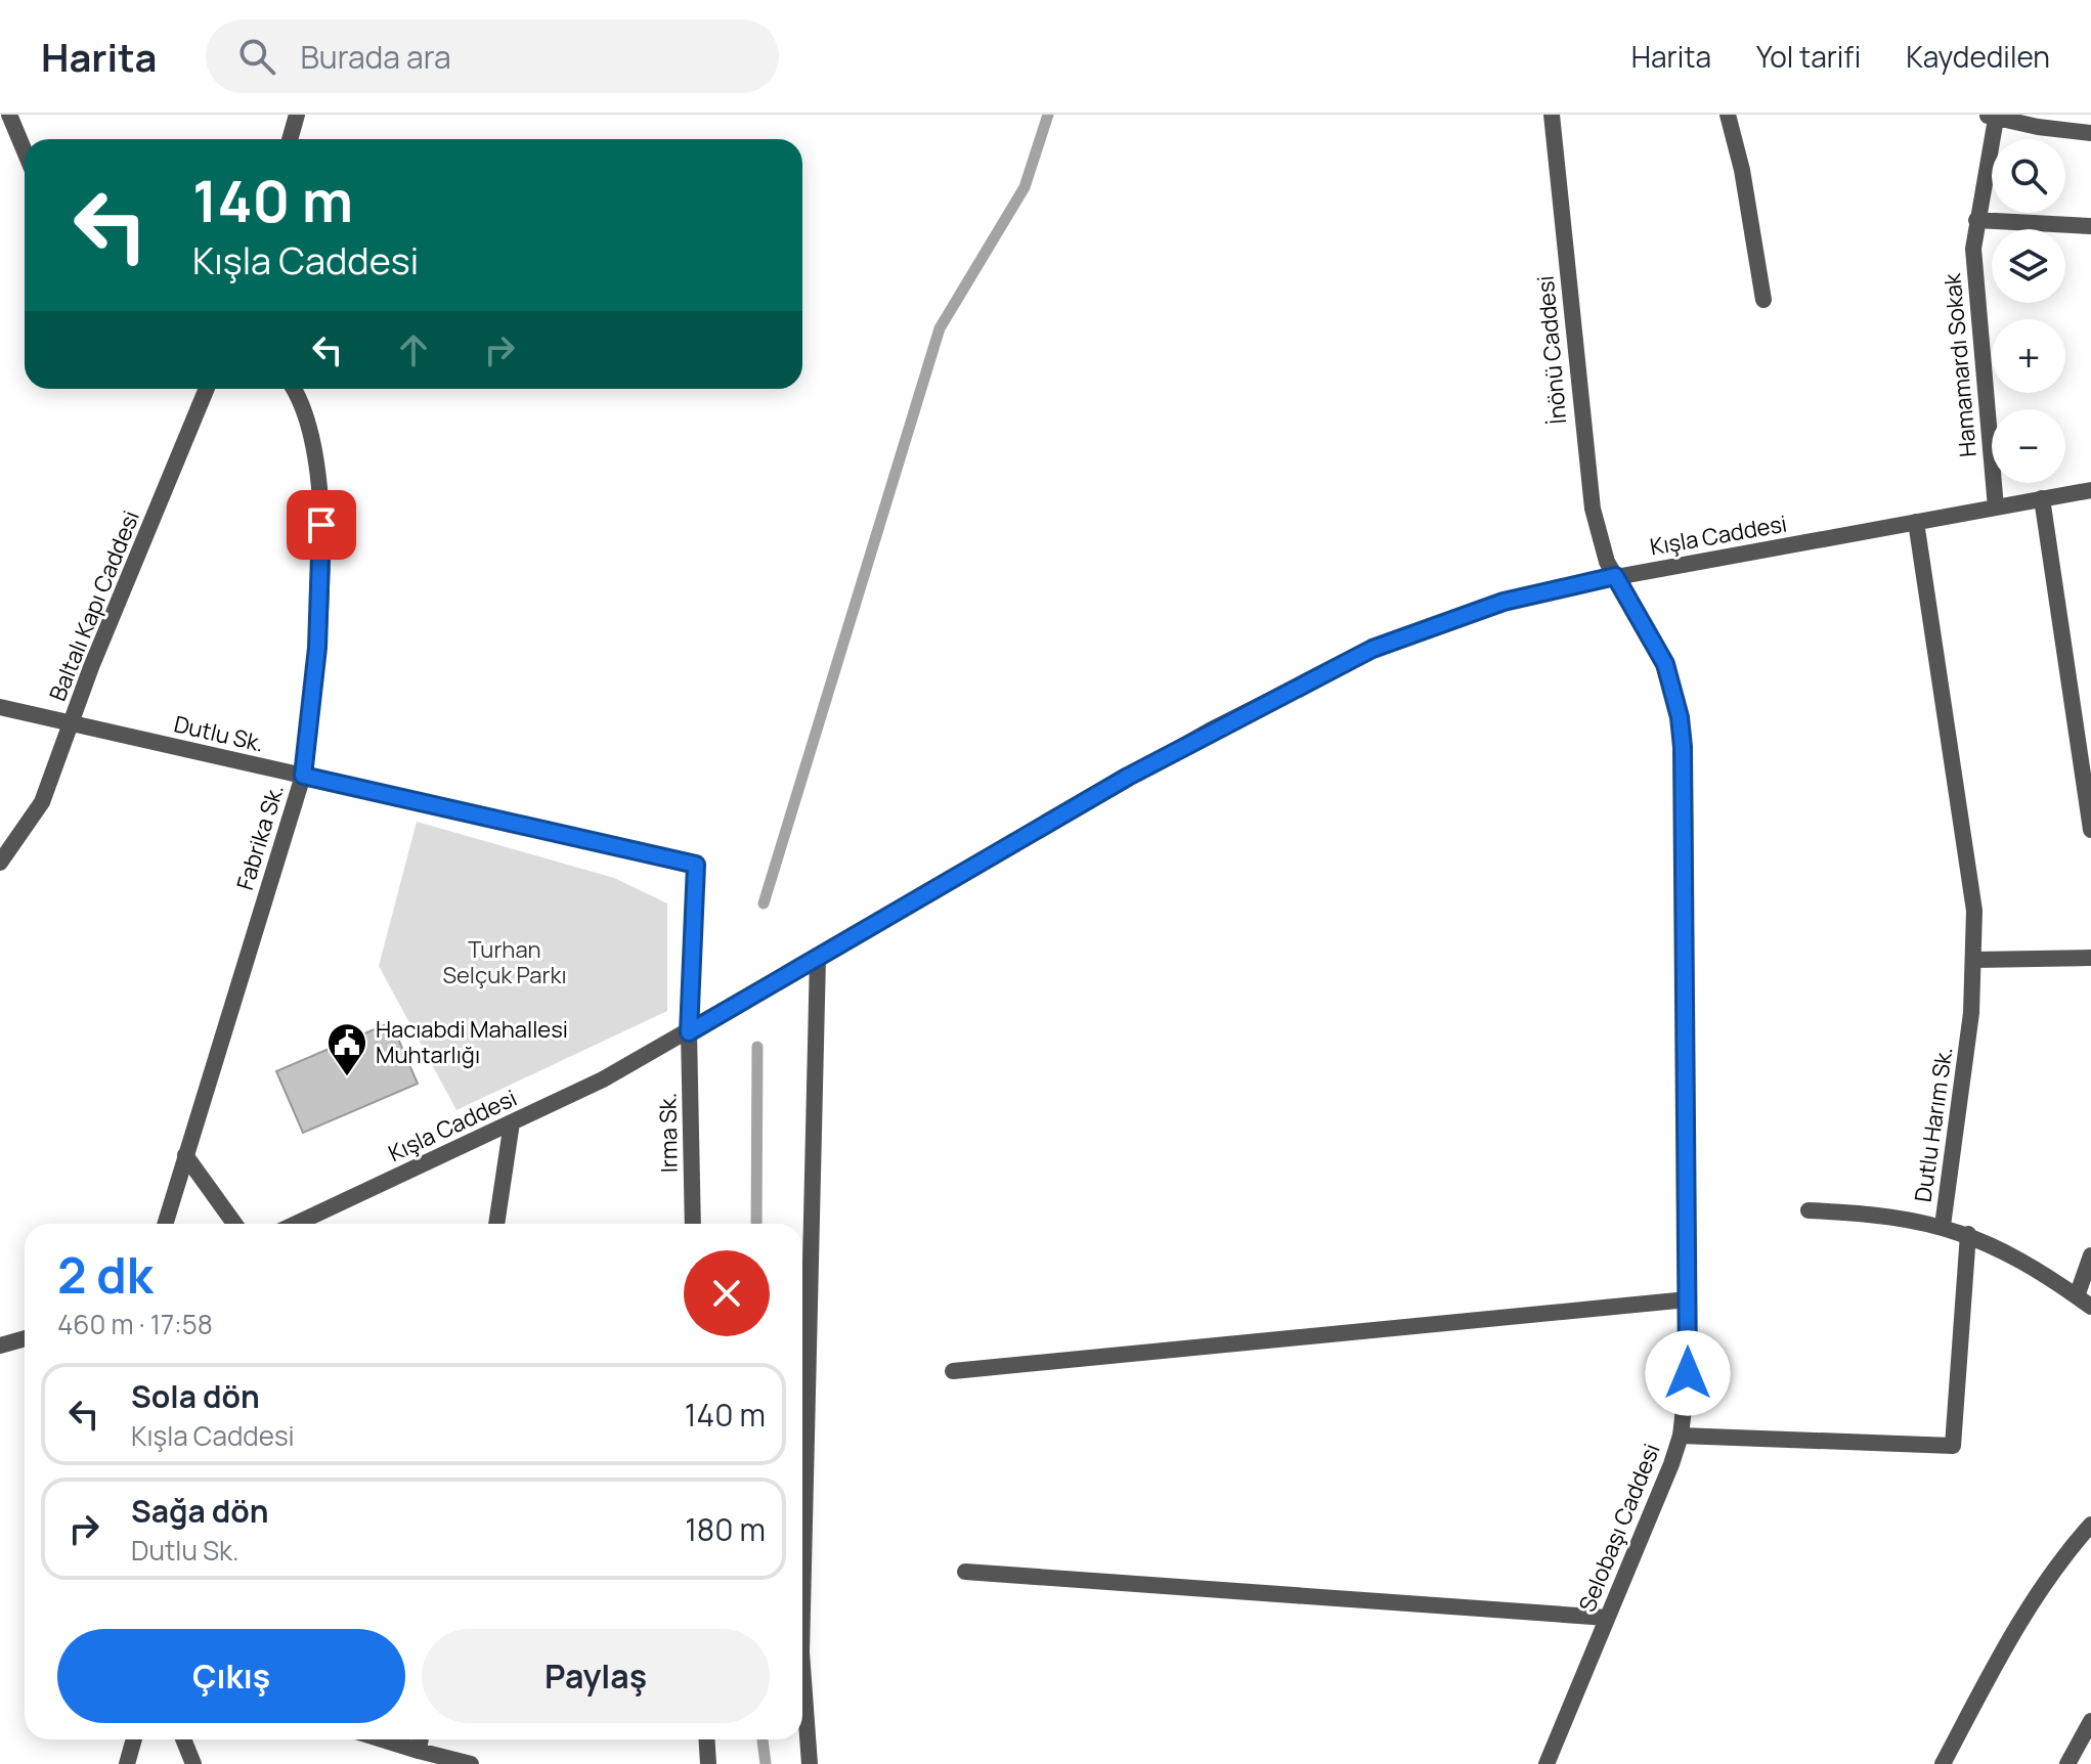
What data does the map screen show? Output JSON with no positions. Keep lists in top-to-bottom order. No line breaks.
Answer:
{"streets":{"street":["İnönü Caddesi","Hamamardı Sokak","Kışla Caddesi","Baltalı Kapı Caddesi","Dutlu Sk.","Fabrika Sk.","Dutlu Harım Sk.","Irma Sk.","Selobaşı Caddesi"]},"crossings":[["İnönü Caddesi","Kışla Caddesi"],["İnönü Caddesi","Selobaşı Caddesi"],["Hamamardı Sokak","Kışla Caddesi"],["Kışla Caddesi","Dutlu Sk."],["Kışla Caddesi","Dutlu Harım Sk."],["Kışla Caddesi","Irma Sk."],["Kışla Caddesi","Selobaşı Caddesi"],["Baltalı Kapı Caddesi","Dutlu Sk."],["Dutlu Sk.","Fabrika Sk."],["Dutlu Sk.","Irma Sk."]],"parks":["Turhan Selçuk Parkı"],"places":{"public building":["Hacıabdi Mahallesi Muhtarlığı"]},"page":{"header":"Harita","search":"Burada ara","nav":["Harita","Yol tarifi","Kaydedilen"],"map_buttons":["+","−"],"turn":["140 m","Kışla Caddesi"],"heading":["2 dk","460 m · 17:58"],"list":[{"name":"Sola dön","note":"Kışla Caddesi","value":"140 m"},{"name":"Sağa dön","note":"Dutlu Sk.","value":"180 m"}],"buttons":["Çıkış","Paylaş"]}}
